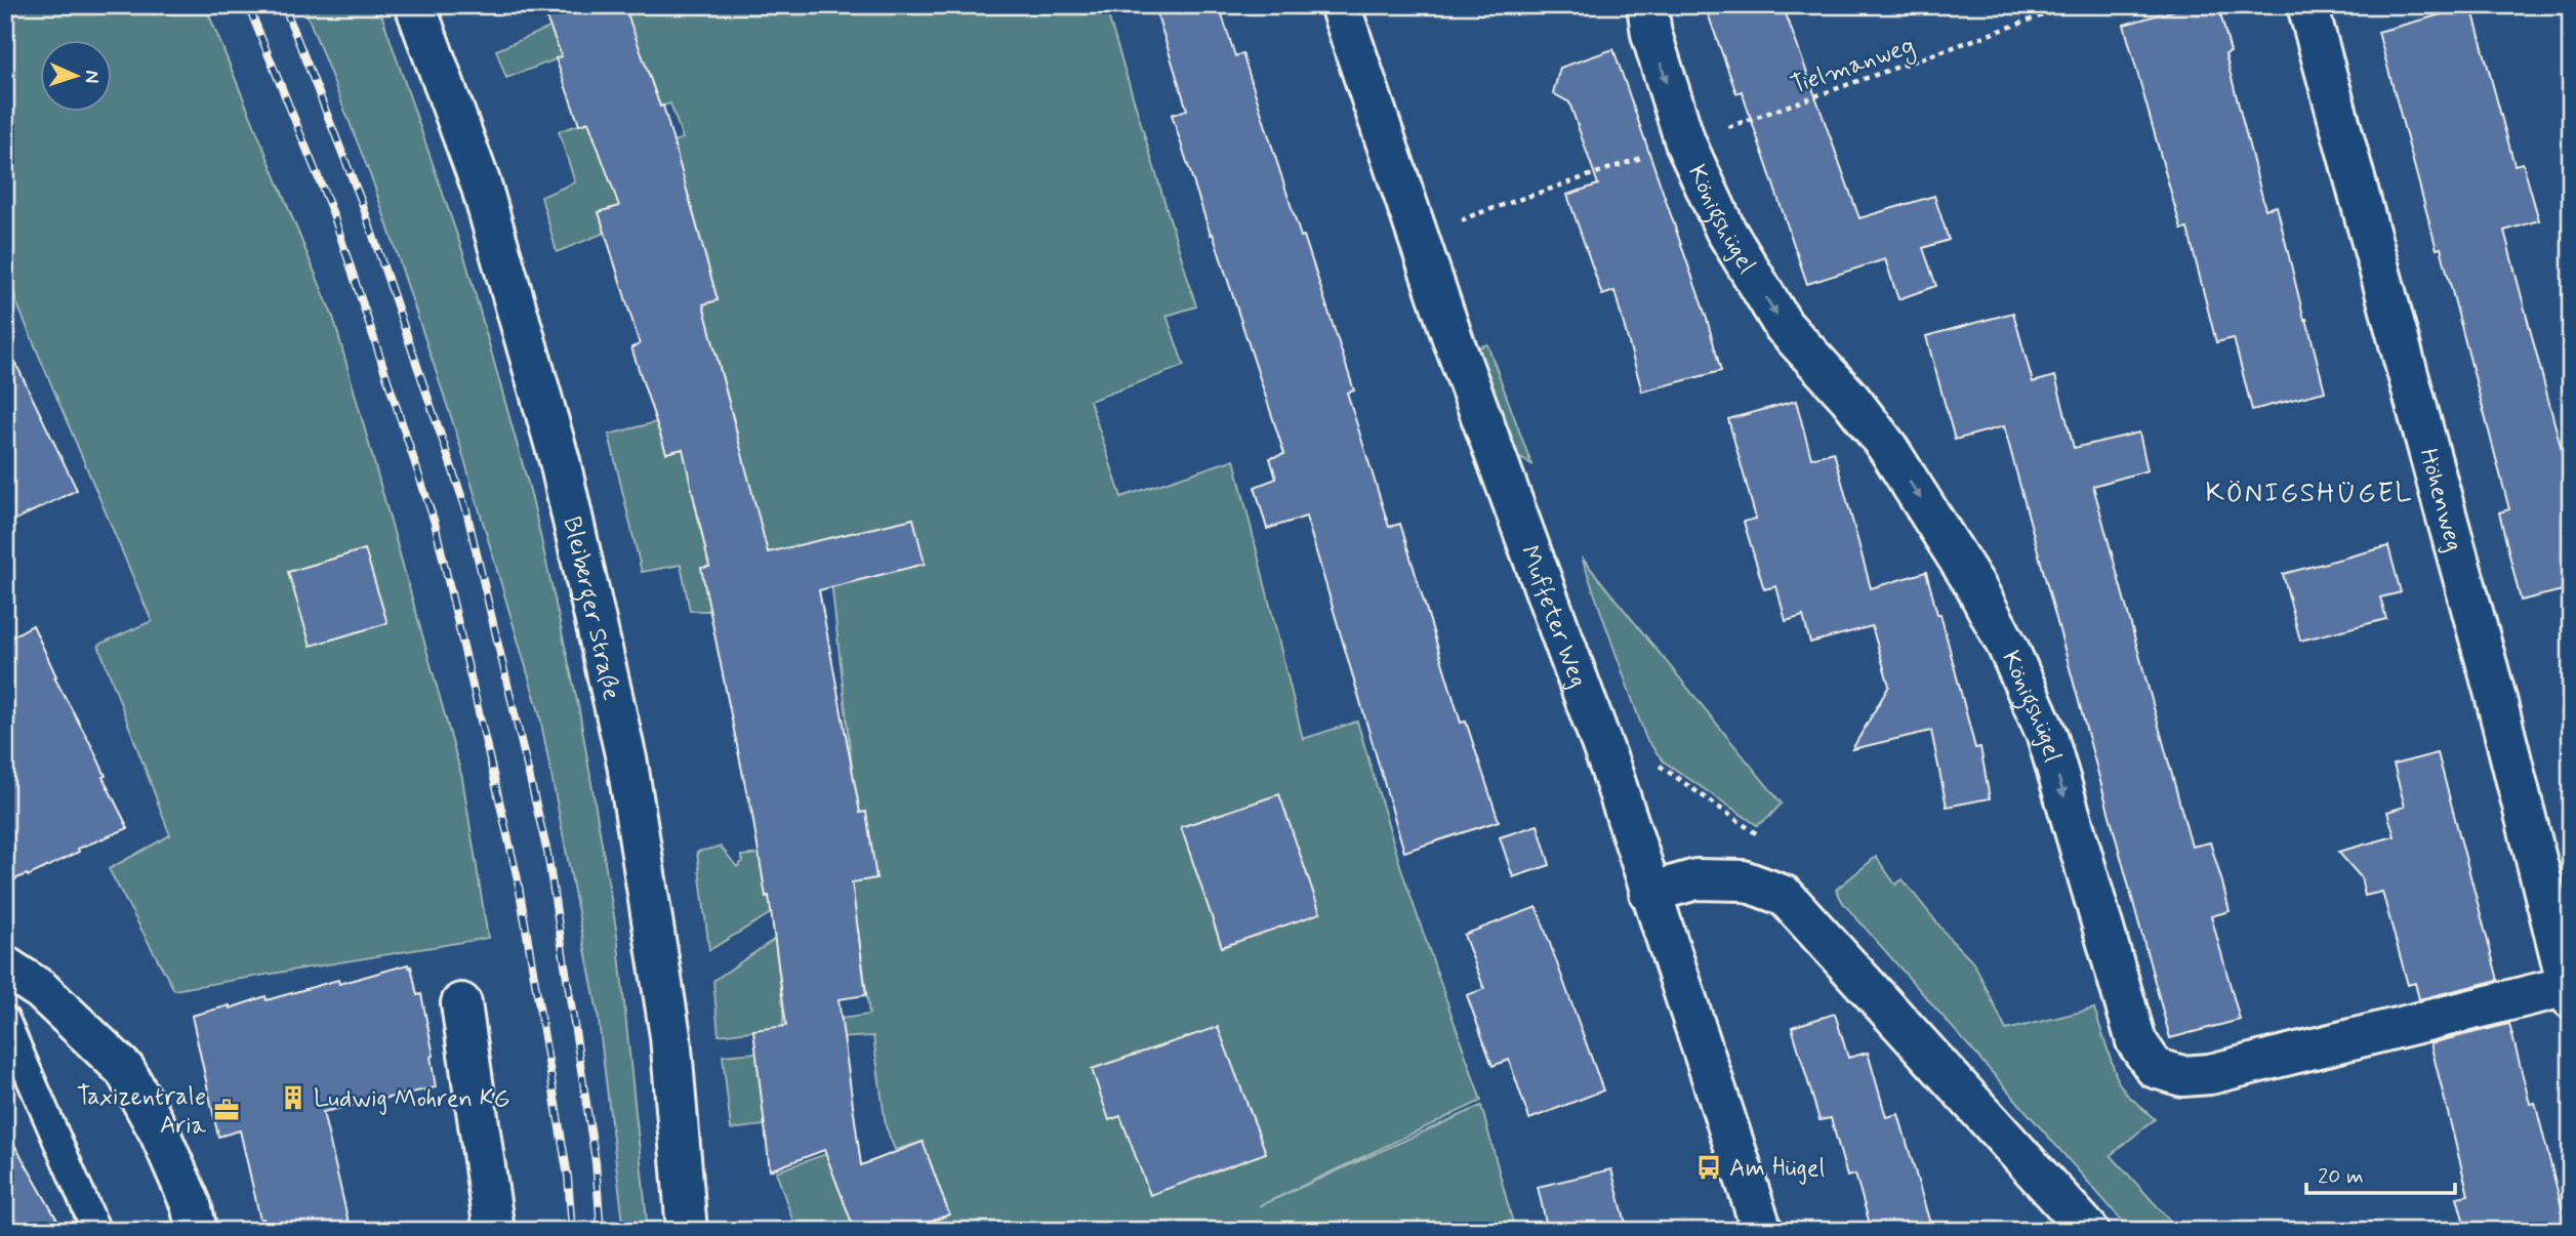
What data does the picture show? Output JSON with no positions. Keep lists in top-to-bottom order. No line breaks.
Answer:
{"streets":{"street":["Königshügel","Höhenweg","Bleiberger Straße","Muffeter Weg"],"path":["Tielmanweg"]},"crossings":[["Tielmanweg","Königshügel"],["Königshügel","Höhenweg"]],"one_way":["Königshügel"],"districts":["KÖNIGSHÜGEL"],"places":{"building":["Ludwig Mohren KG"],"office":["Taxizentrale Aria"],"bus stop":["Am Hügel"]},"scale_bar":"20 m","north":"right"}
